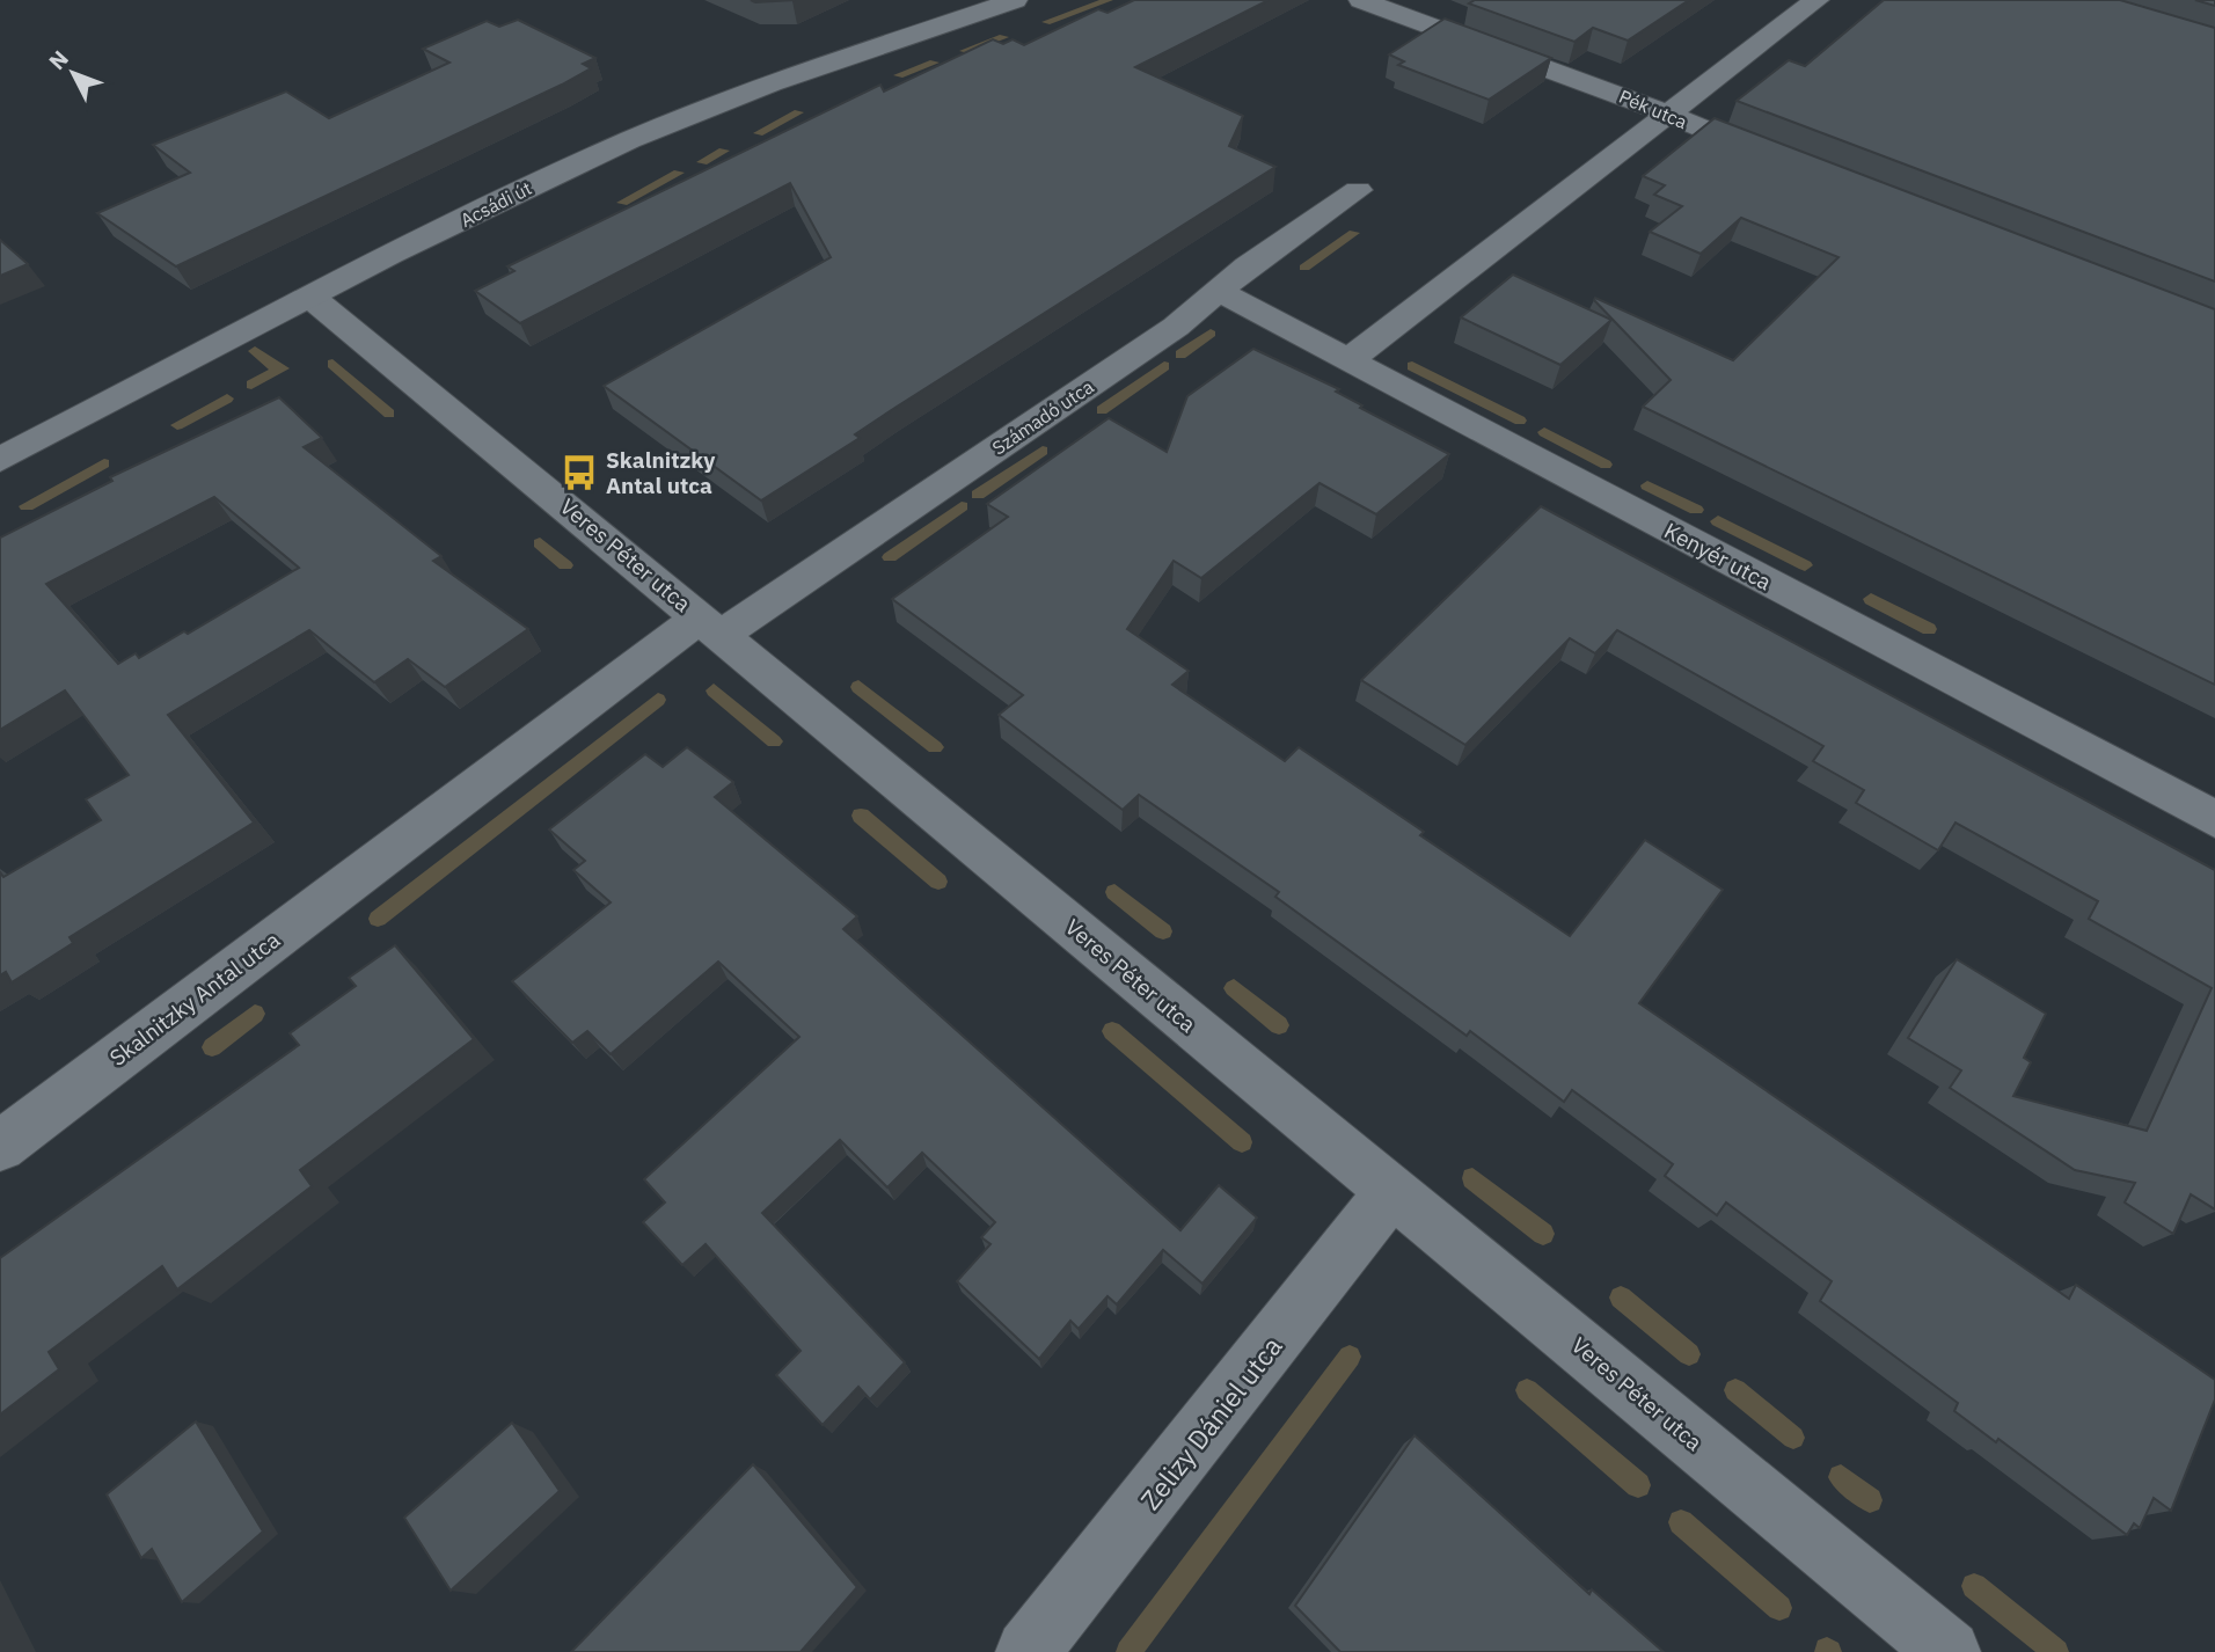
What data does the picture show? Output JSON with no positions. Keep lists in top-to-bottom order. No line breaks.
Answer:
{"streets":{"street":["Pék utca","Acsádi út","Számadó utca","Veres Péter utca","Kenyér utca","Skalnitzky Antal utca","Zelizy Dániel utca"]},"crossings":[["Acsádi út","Veres Péter utca"],["Számadó utca","Veres Péter utca"],["Számadó utca","Kenyér utca"],["Számadó utca","Skalnitzky Antal utca"],["Veres Péter utca","Skalnitzky Antal utca"],["Veres Péter utca","Zelizy Dániel utca"]],"places":{"bus stop":["Skalnitzky Antal utca"]},"north":"top left"}
